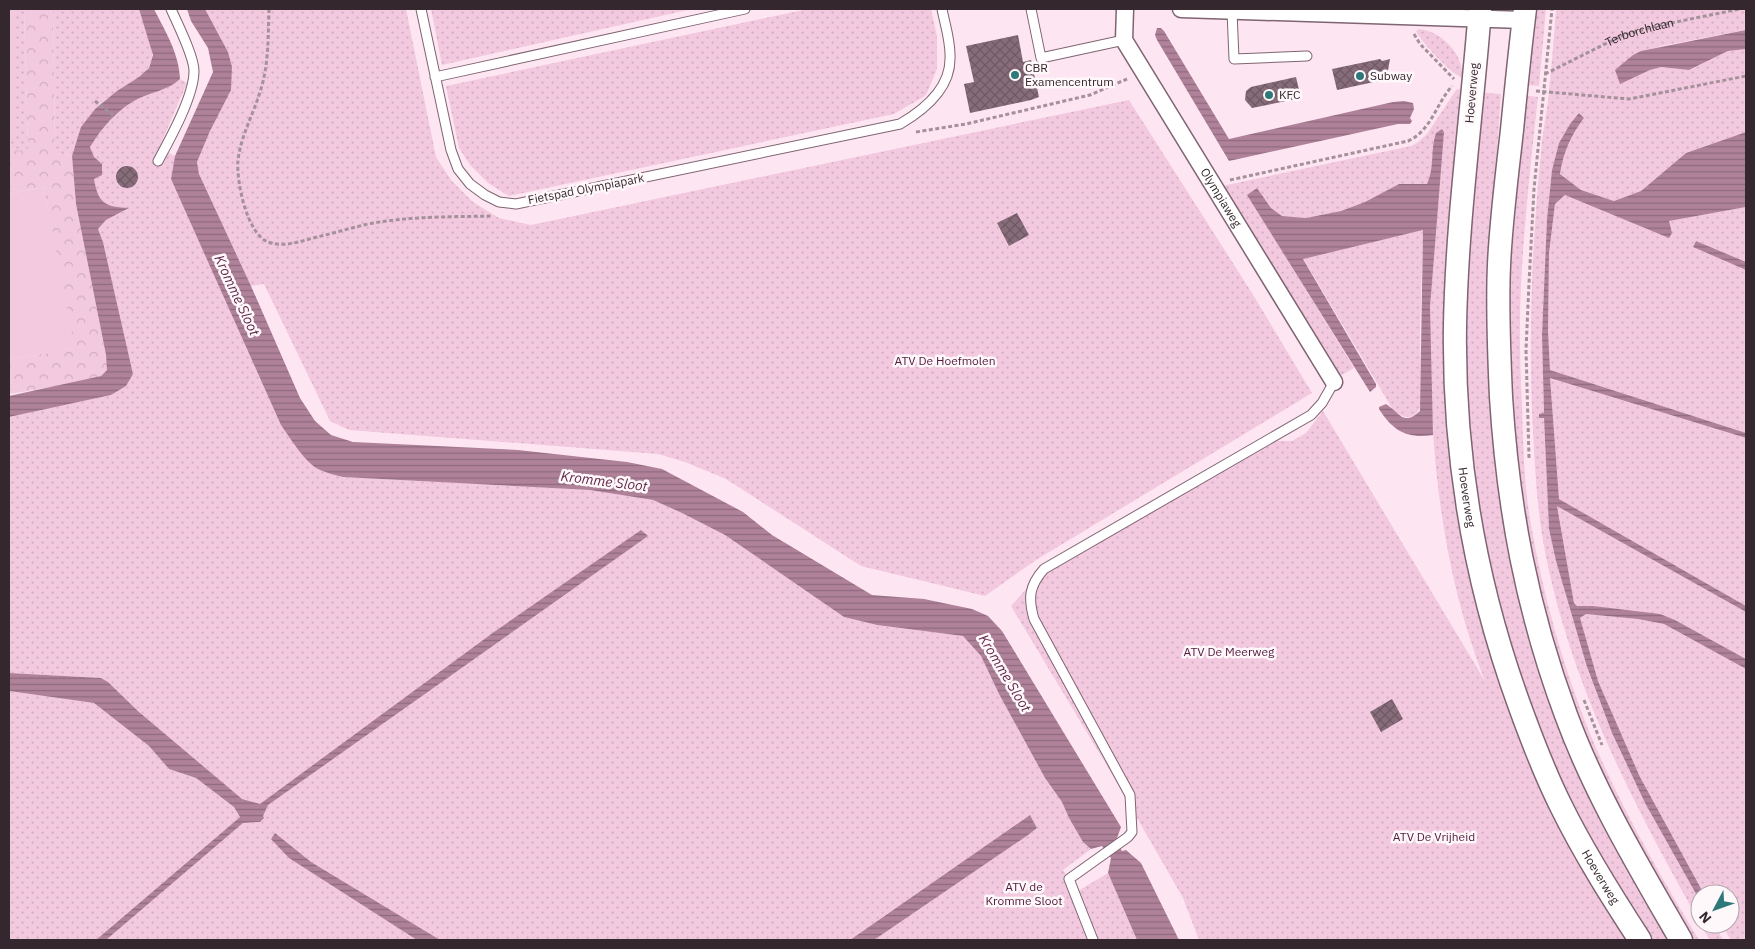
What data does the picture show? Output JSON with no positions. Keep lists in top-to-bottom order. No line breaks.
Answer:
{"streets":{"main road":["Hoeverweg"],"street":["Olympiaweg"],"path":["Terborchlaan"]},"water":["Kromme Sloot"],"parks":["ATV De Hoefmolen","ATV De Meerweg","ATV De Vrijheid","ATV de Kromme Sloot"],"places":["CBR Examencentrum","Subway","KFC"],"north":"bottom left"}
